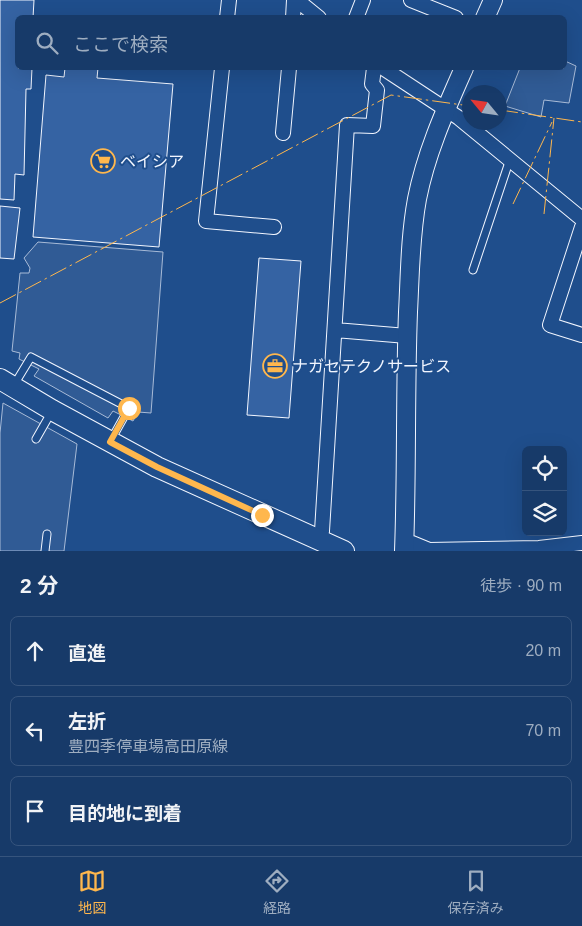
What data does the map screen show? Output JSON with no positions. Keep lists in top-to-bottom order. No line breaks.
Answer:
{"places":{"supermarket":["ベイシア"],"office":["ナガセテクノサービス"]},"north":"top left","page":{"search":"ここで検索","heading":["2 分","徒歩 · 90 m"],"list":[["直進","20 m"],["左折","豊四季停車場高田原線","70 m"],"目的地に到着"],"nav":["地図","経路","保存済み"]}}
